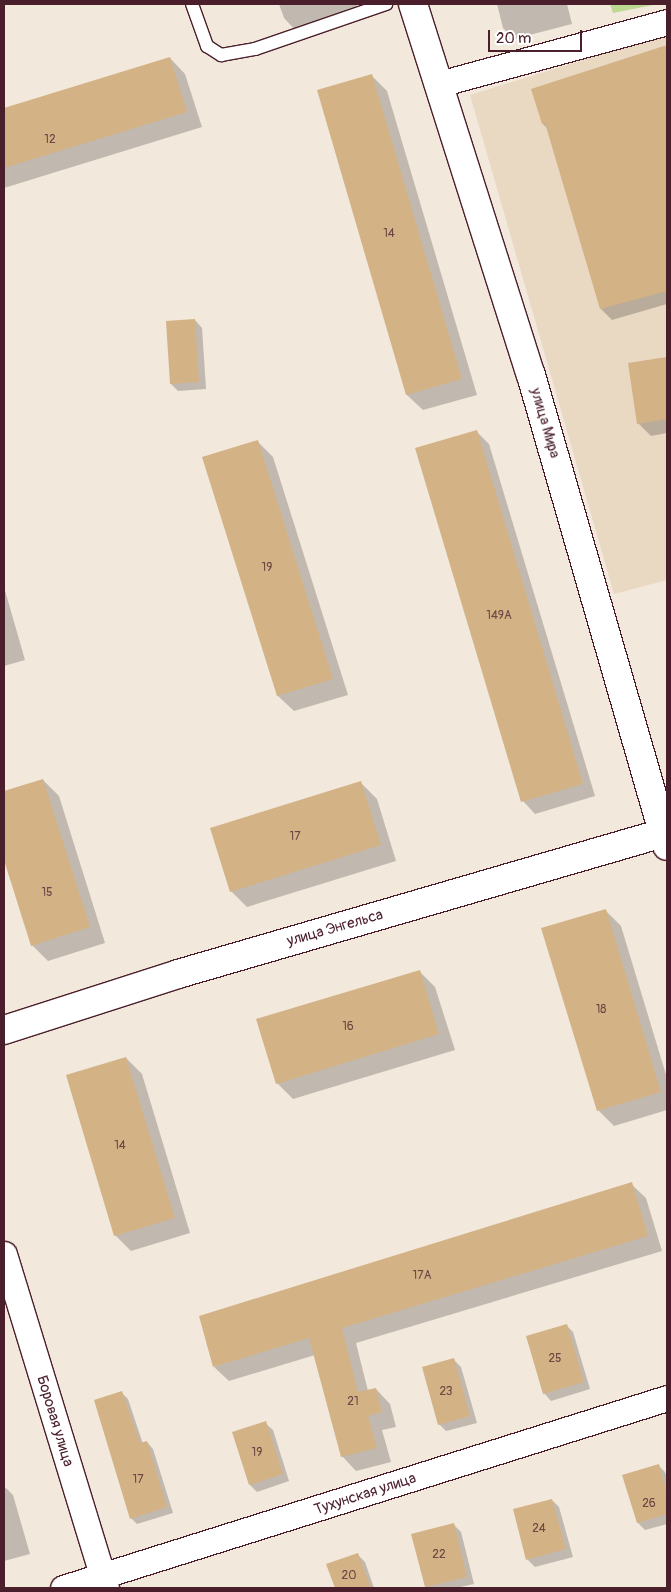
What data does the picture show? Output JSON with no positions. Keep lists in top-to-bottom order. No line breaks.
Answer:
{"streets":{"main road":["улица Мира","улица Энгельса"],"street":["Боровая улица","Тухунская улица"]},"crossings":[["улица Мира","улица Энгельса"],["Боровая улица","Тухунская улица"]],"house_numbers":["12","14","19","149А","17","15","18","16","14","17А","25","23","21","19","17","26","24","22","20"],"scale_bar":"20 m"}
